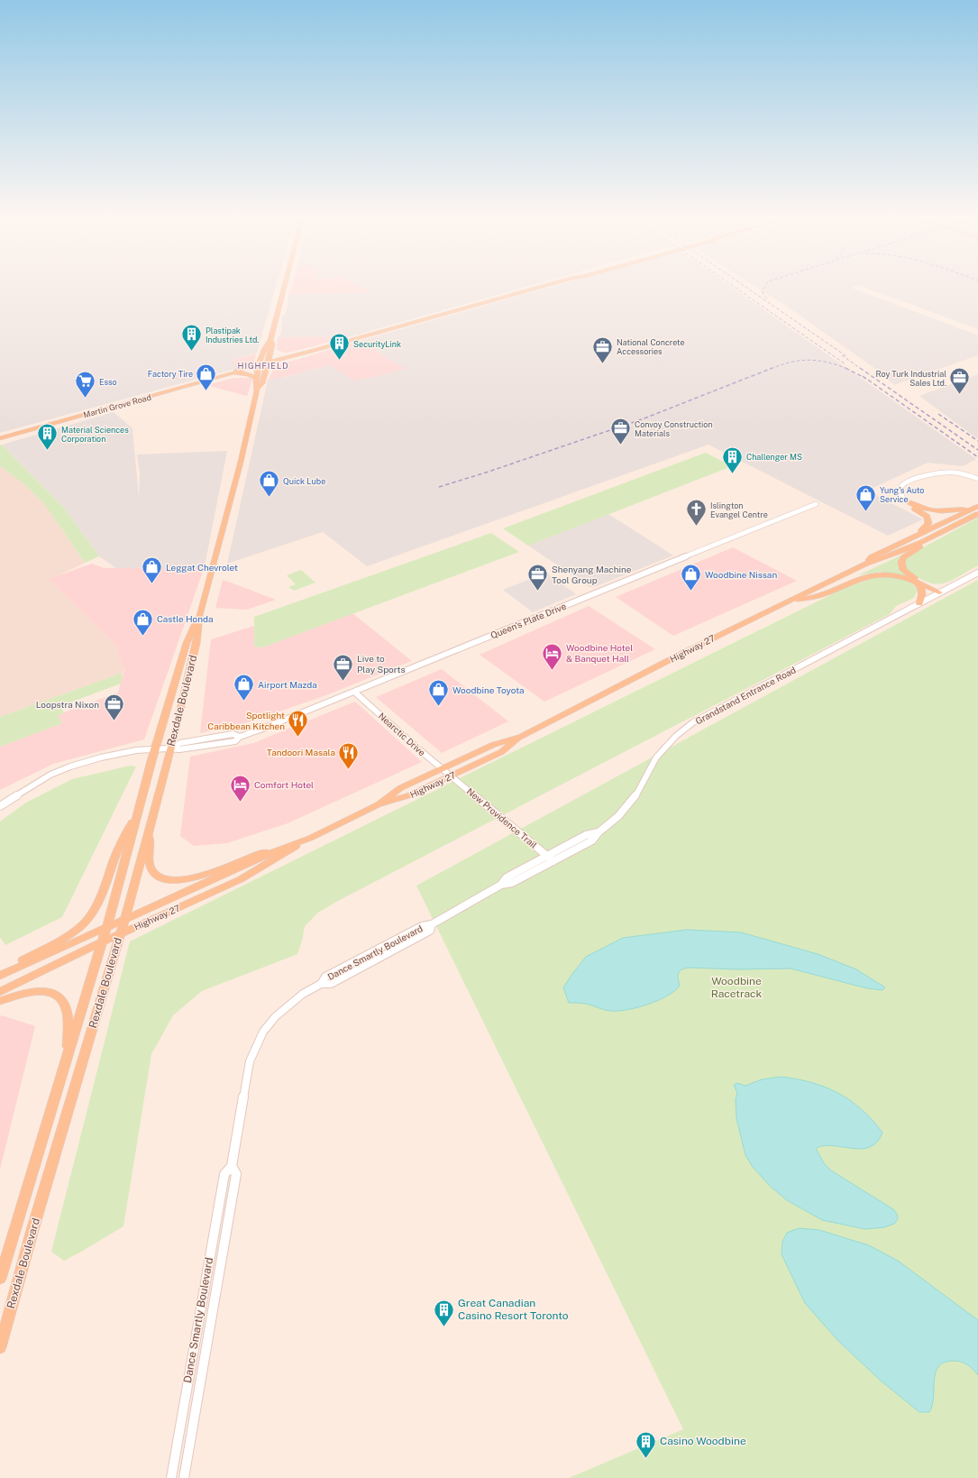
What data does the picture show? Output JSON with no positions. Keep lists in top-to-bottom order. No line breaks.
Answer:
{"streets":{"main road":["Martin Grove Road","Highway 27","Rexdale Boulevard"],"street":["Queen's Plate Drive","Grandstand Entrance Road","Nearctic Drive","New Providence Trail","Dance Smartly Boulevard"]},"crossings":[["Martin Grove Road","Rexdale Boulevard"],["Queen's Plate Drive","Rexdale Boulevard"],["Queen's Plate Drive","Nearctic Drive"],["Highway 27","Rexdale Boulevard"],["Highway 27","Nearctic Drive"],["Highway 27","New Providence Trail"],["Grandstand Entrance Road","New Providence Trail"],["Grandstand Entrance Road","Dance Smartly Boulevard"],["Nearctic Drive","New Providence Trail"],["New Providence Trail","Dance Smartly Boulevard"]],"districts":["HIGHFIELD"],"parks":["Woodbine Racetrack"],"places":{"building":["Plastipak Industries Ltd.","SecurityLink","Material Sciences Corporation","Challenger MS","Great Canadian Casino Resort Toronto","Casino Woodbine"],"office":["National Concrete Accessories","Roy Turk Industrial Sales Ltd.","Convoy Construction Materials","Shenyang Machine Tool Group","Live to Play Sports","Loopstra Nixon"],"shop":["Factory Tire","Quick Lube","Yung’s Auto Service","Leggat Chevrolet","Woodbine Nissan","Castle Honda","Airport Mazda","Woodbine Toyota"],"supermarket":["Esso"],"church":["Islington Evangel Centre"],"hotel":["Woodbine Hotel & Banquet Hall","Comfort Hotel"],"restaurant":["Spotlight Caribbean Kitchen","Tandoori Masala"]}}
